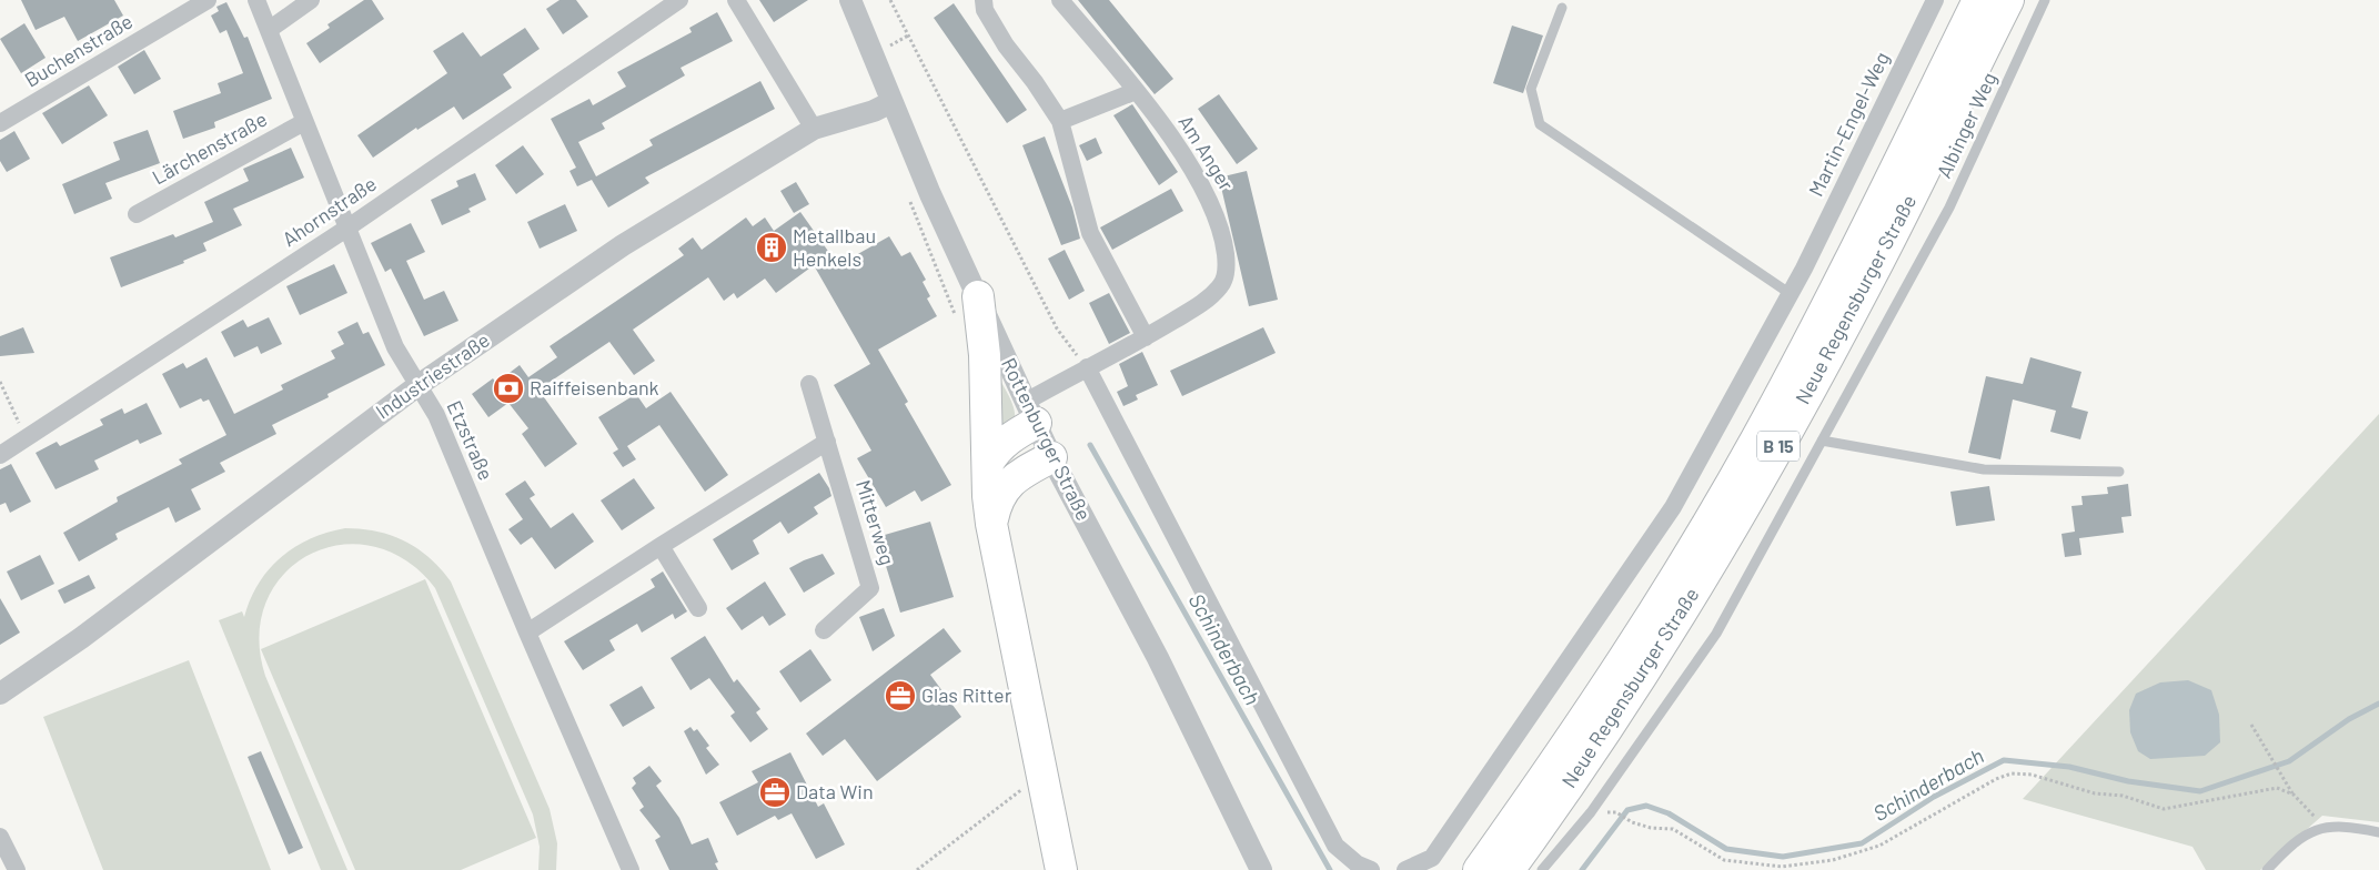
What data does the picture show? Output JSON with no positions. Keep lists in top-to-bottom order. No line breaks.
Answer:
{"streets":{"highway":["Neue Regensburger Straße","B 15"],"street":["Buchenstraße","Martin-Engel-Weg","Lärchenstraße","Am Anger","Ahornstraße","Industriestraße","Rottenburger Straße","Etzstraße","Mitterweg"],"lane":["Albinger Weg"]},"crossings":[["Lärchenstraße","Etzstraße"],["Am Anger","Rottenburger Straße"],["Ahornstraße","Etzstraße"],["Industriestraße","Rottenburger Straße"],["Industriestraße","Etzstraße"]],"water":["Schinderbach"],"places":{"building":["Metallbau Henkels"],"bank":["Raiffeisenbank"],"office":["Glas Ritter","Data Win"]}}
